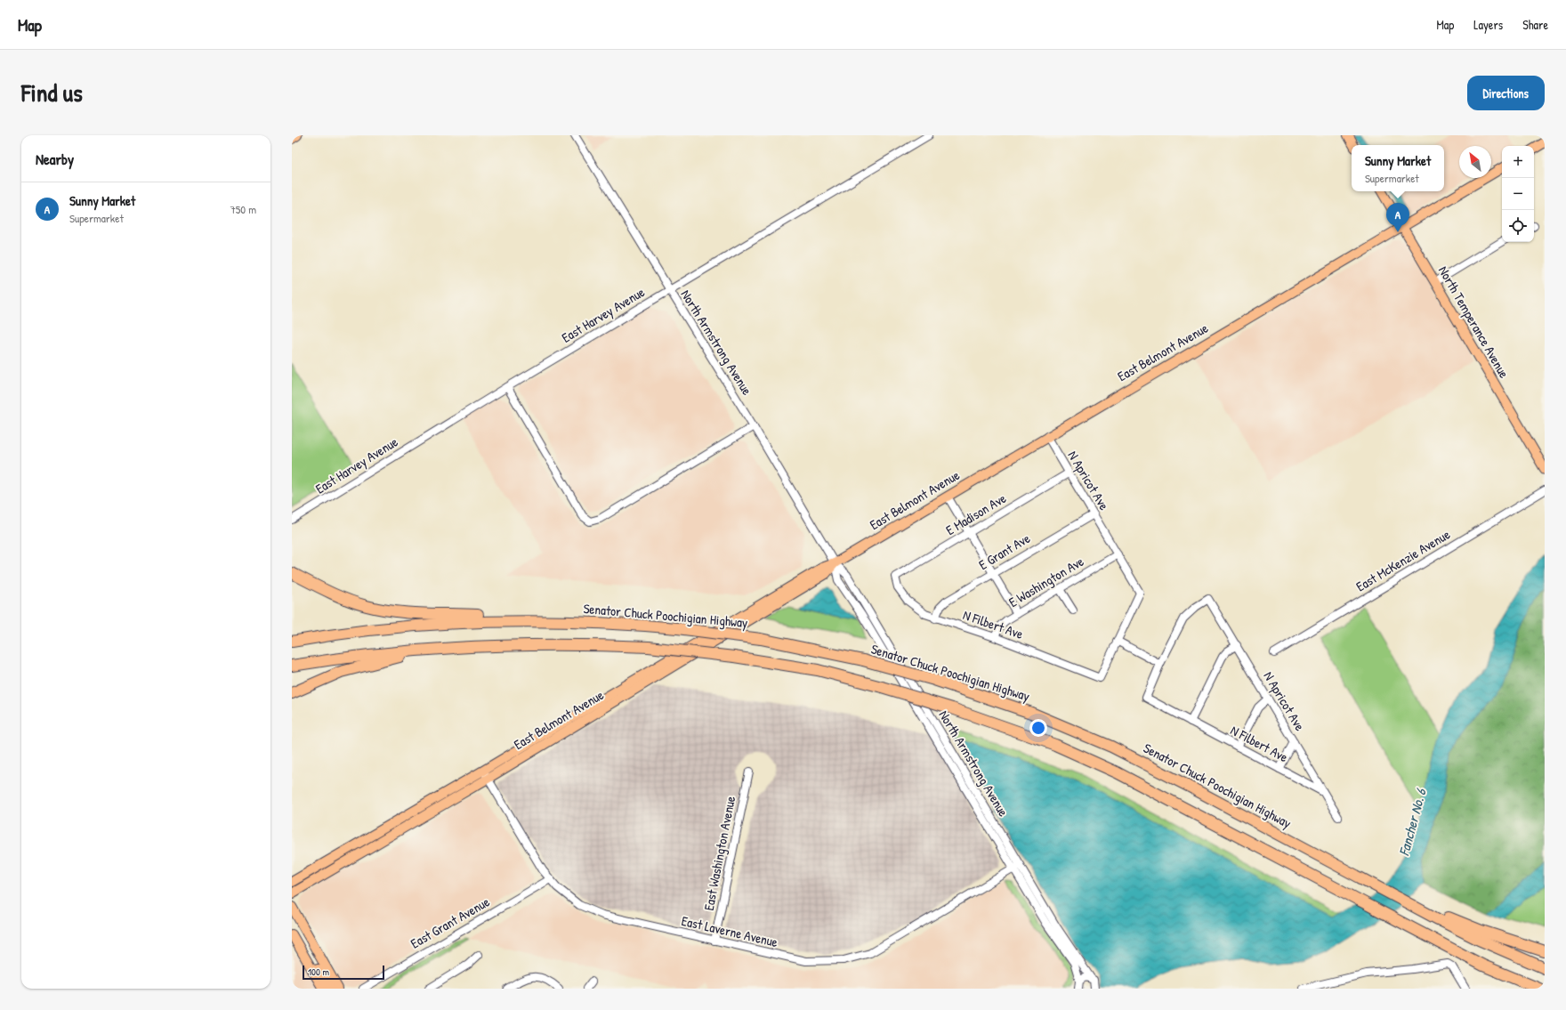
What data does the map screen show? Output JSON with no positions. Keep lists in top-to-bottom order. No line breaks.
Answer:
{"streets":{"highway":["Senator Chuck Poochigian Highway"],"main road":["North Temperance Avenue","East Belmont Avenue"],"street":["East Harvey Avenue","North Armstrong Avenue","N Apricot Ave","E Madison Ave","E Grant Ave","East McKenzie Avenue","E Washington Ave","N Filbert Ave","East Washington Avenue","East Grant Avenue","East Laverne Avenue"]},"crossings":[["East Harvey Avenue","North Armstrong Avenue"],["North Temperance Avenue","East Belmont Avenue"],["North Armstrong Avenue","East Belmont Avenue"],["North Armstrong Avenue","East Laverne Avenue"],["East Belmont Avenue","N Apricot Ave"],["East Belmont Avenue","East Laverne Avenue"],["N Apricot Ave","E Madison Ave"],["N Apricot Ave","E Grant Ave"],["N Apricot Ave","E Washington Ave"],["N Apricot Ave","N Filbert Ave"],["E Madison Ave","N Filbert Ave"],["E Grant Ave","N Filbert Ave"],["E Washington Ave","N Filbert Ave"],["East Washington Avenue","East Laverne Avenue"],["East Grant Avenue","East Laverne Avenue"]],"water":["Fancher No. 6"],"scale_bar":"100 m","north":"top left","page":{"header":"Map","nav":["Map","Layers","Share"],"title":"Find us","buttons":"Directions","heading":"Nearby","popup":["Sunny Market","Supermarket"],"map_buttons":["+","−"],"list":[{"mark":"A","name":"Sunny Market","note":"Supermarket","value":"750 m"}],"pins":"A","scale":"100 m"}}
